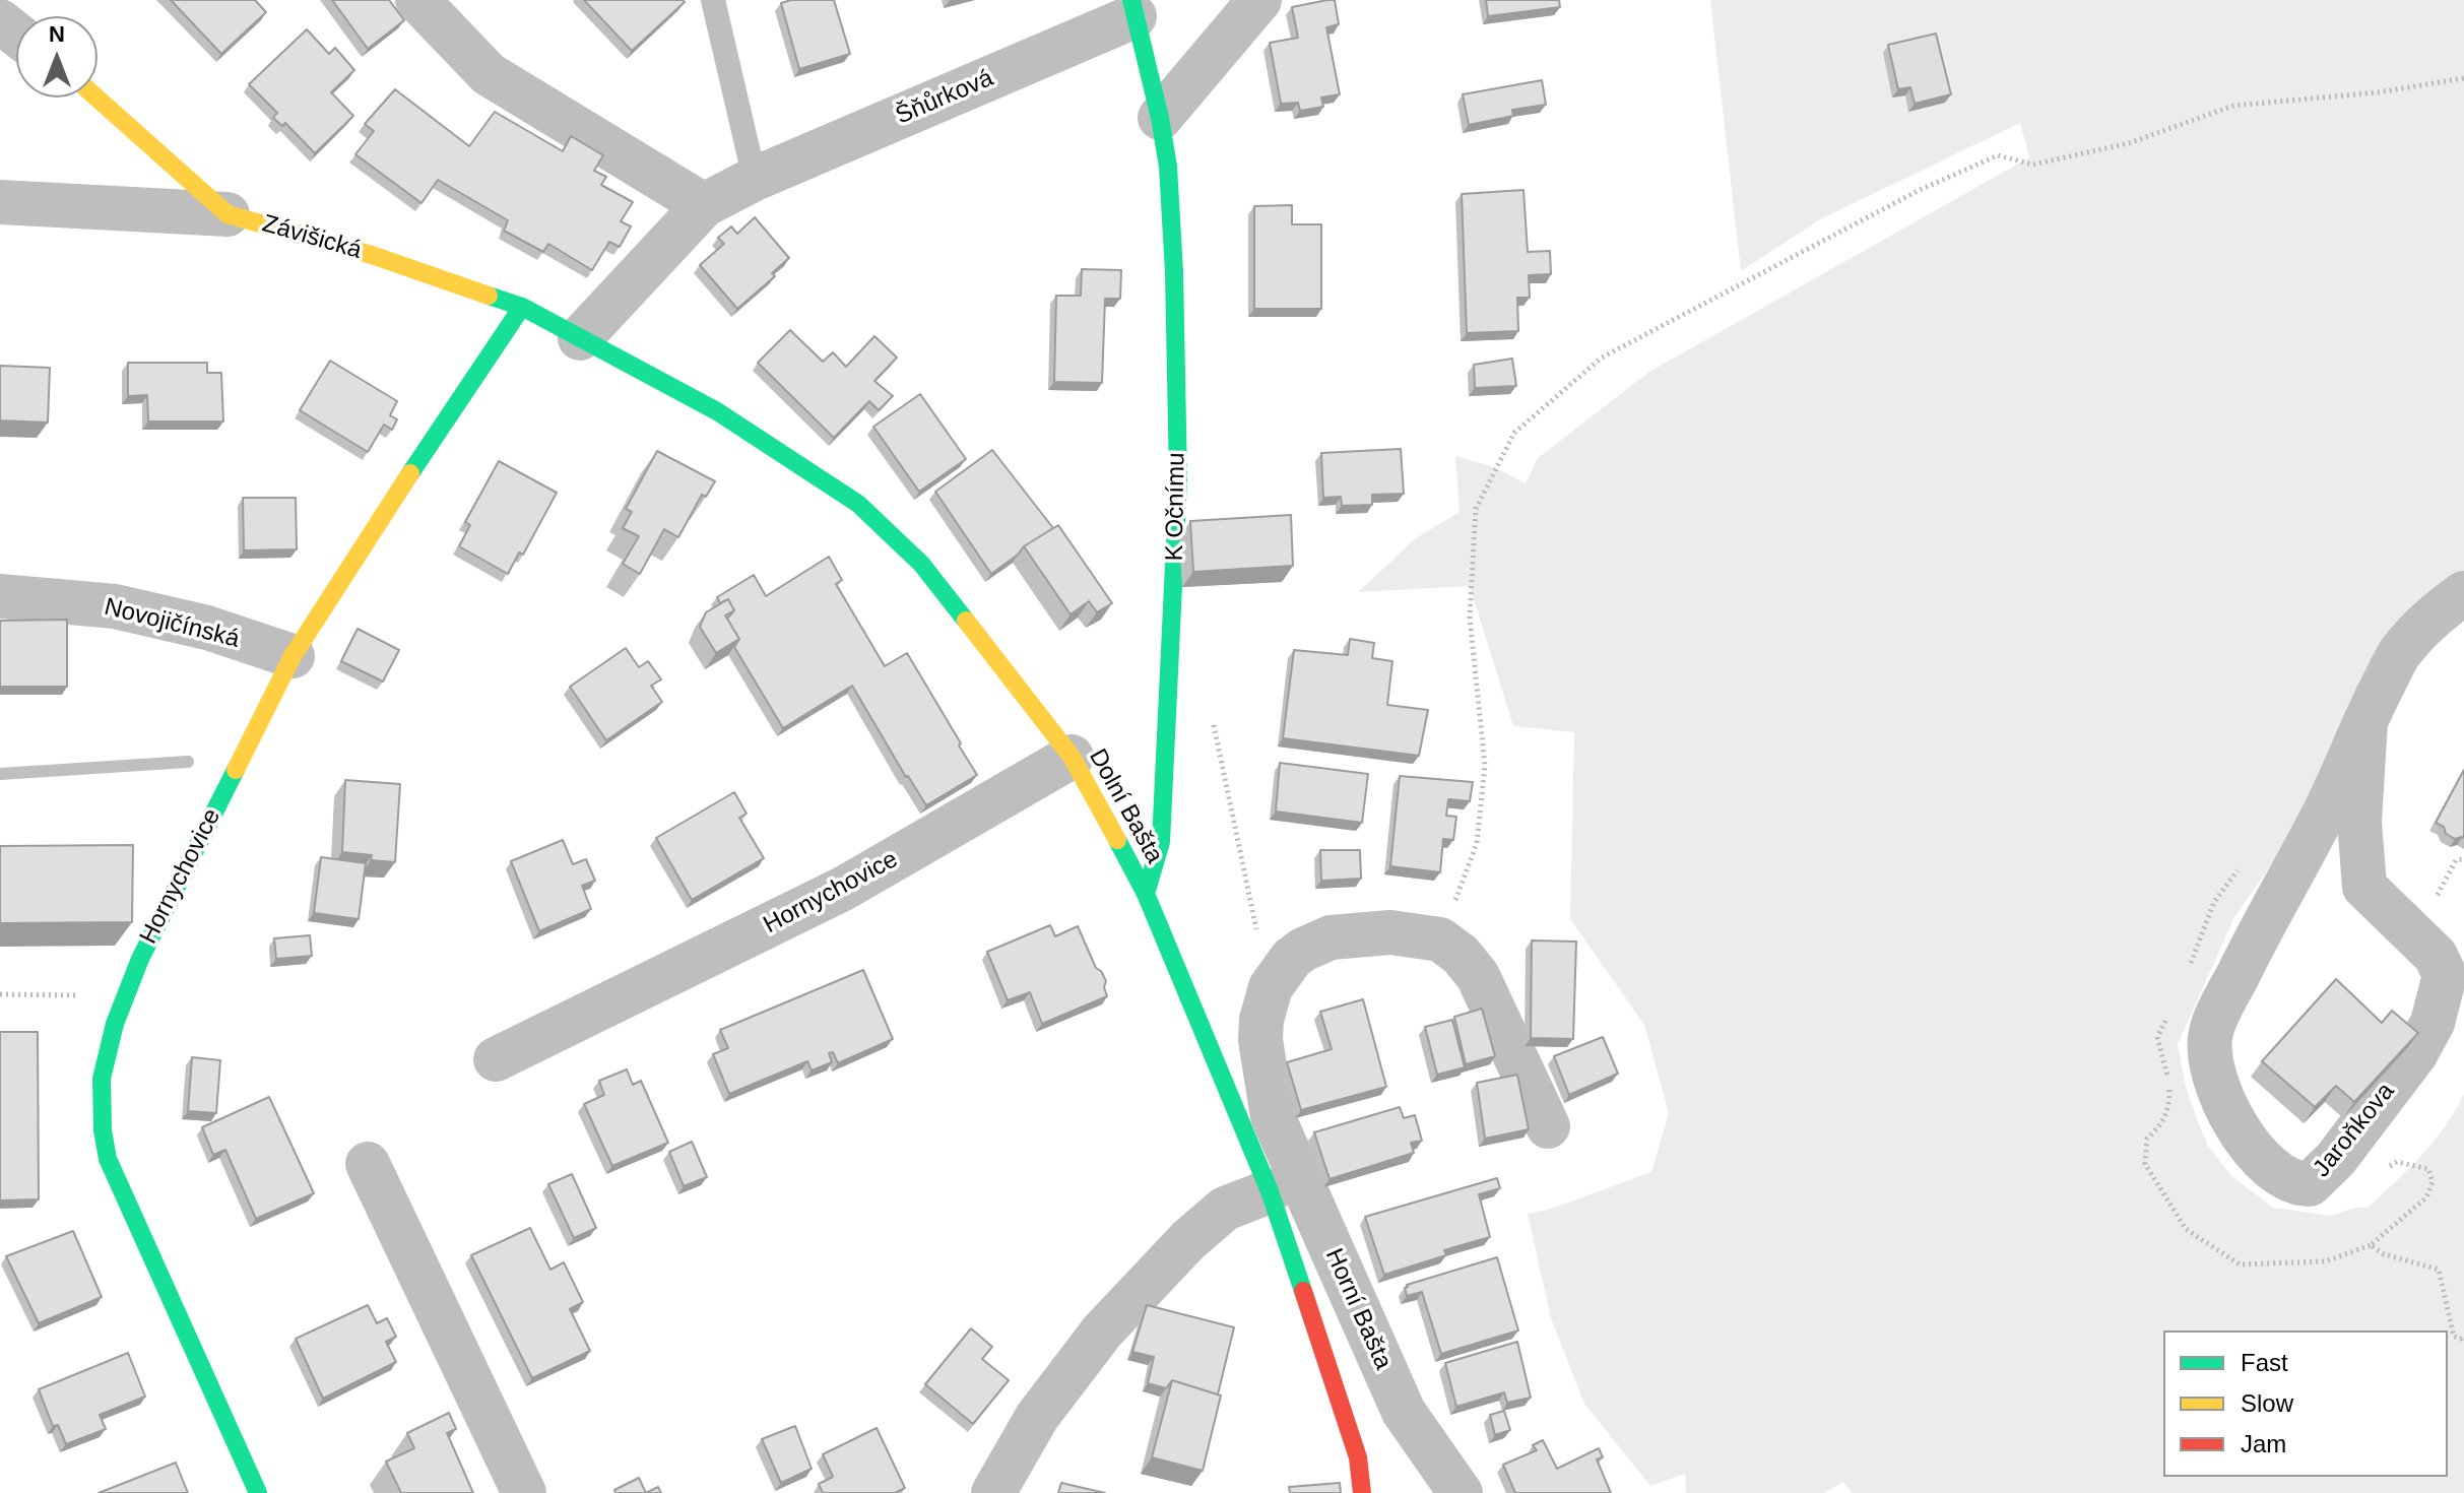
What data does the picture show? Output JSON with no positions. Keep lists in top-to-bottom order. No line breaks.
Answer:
{"streets":{"street":["Šňůrková","Závišická","K Očnímu","Novojičínská","Dolní Bašta","Hornychovice","Jaroňkova","Horní Bašta"]},"crossings":[["Šňůrková","Závišická"],["Šňůrková","K Očnímu"],["Šňůrková","Dolní Bašta"],["Závišická","Dolní Bašta"],["Závišická","Hornychovice"],["K Očnímu","Dolní Bašta"],["Novojičínská","Hornychovice"],["Dolní Bašta","Hornychovice"],["Dolní Bašta","Horní Bašta"]],"legend":["Fast","Slow","Jam"],"north":"top"}
